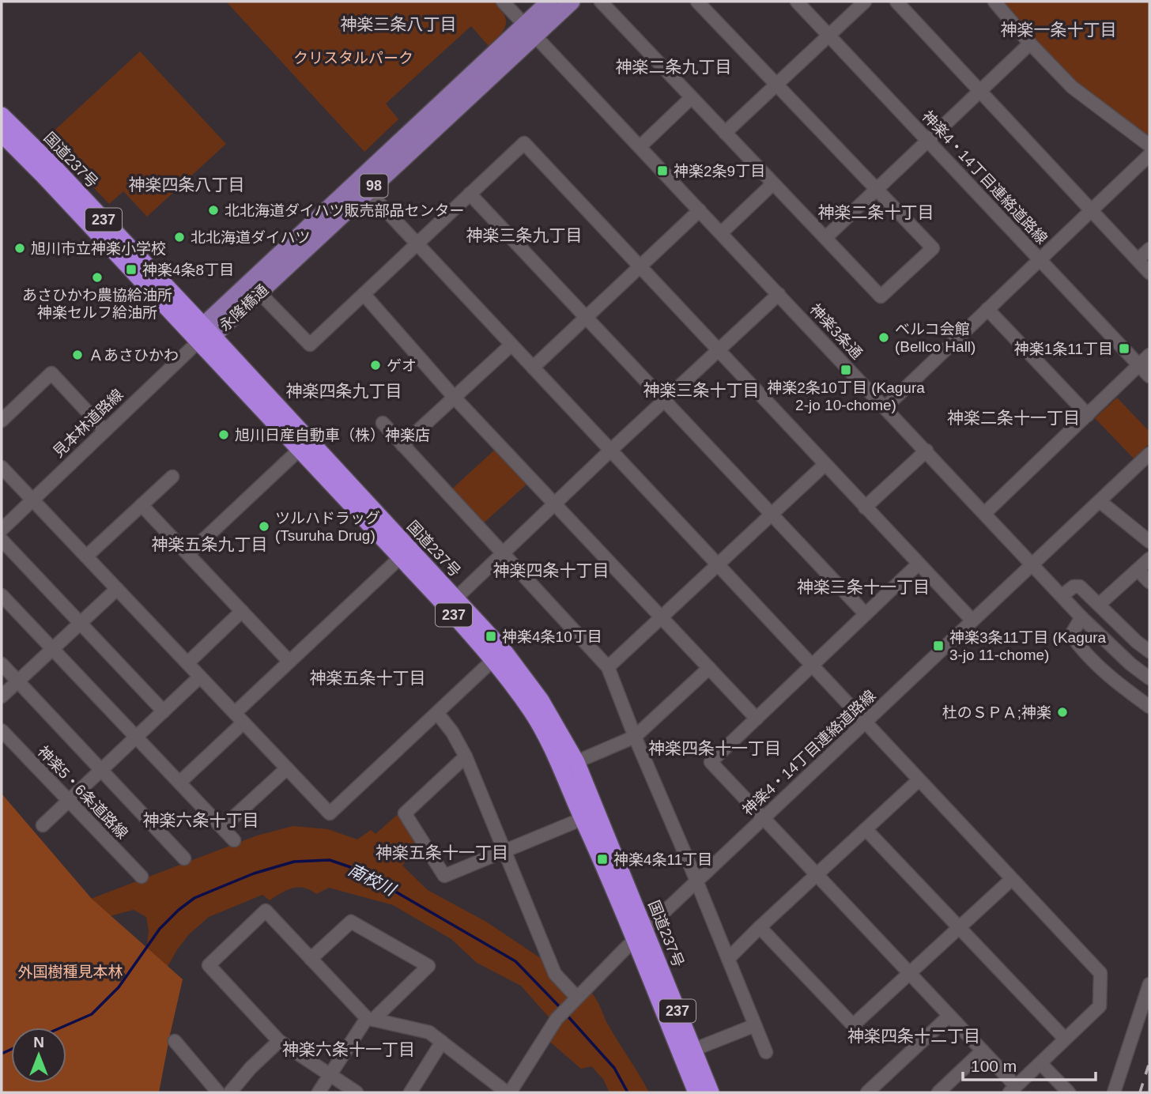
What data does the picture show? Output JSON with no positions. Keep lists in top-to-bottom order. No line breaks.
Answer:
{"streets":{"highway":["国道237号","237"],"main road":["98","永隆橋通"],"street":["神楽4・14丁目連絡道路線","神楽3条通","見本林道路線","神楽5・6条道路線"]},"crossings":[["国道237号","神楽4・14丁目連絡道路線"],["国道237号","永隆橋通"],["国道237号","見本林道路線"],["神楽4・14丁目連絡道路線","神楽3条通"],["永隆橋通","神楽3条通"],["永隆橋通","見本林道路線"]],"districts":["神楽三条八丁目","神楽一条十丁目","神楽二条九丁目","神楽四条八丁目","神楽二条十丁目","神楽三条九丁目","神楽三条十丁目","神楽四条九丁目","神楽二条十一丁目","神楽五条九丁目","神楽四条十丁目","神楽三条十一丁目","神楽五条十丁目","神楽四条十一丁目","神楽六条十丁目","神楽五条十一丁目","神楽四条十二丁目","神楽六条十一丁目"],"water":["南校川"],"parks":["クリスタルパーク","外国樹種見本林"],"places":{"transit":["神楽2条9丁目","神楽4条8丁目","神楽1条11丁目","神楽2条10丁目 (Kagura 2-jo 10-chome)","神楽4条10丁目","神楽3条11丁目 (Kagura 3-jo 11-chome)","神楽4条11丁目"],"other":["北北海道ダイハツ販売部品センター","北北海道ダイハツ","旭川市立神楽小学校","あさひかわ農協給油所 神楽セルフ給油所","ベルコ会館 (Bellco Hall)","Ａあさひかわ","ゲオ","旭川日産自動車（株）神楽店","ツルハドラッグ (Tsuruha Drug)","杜のＳＰＡ;神楽"]},"scale_bar":"100 m","north":"top"}
